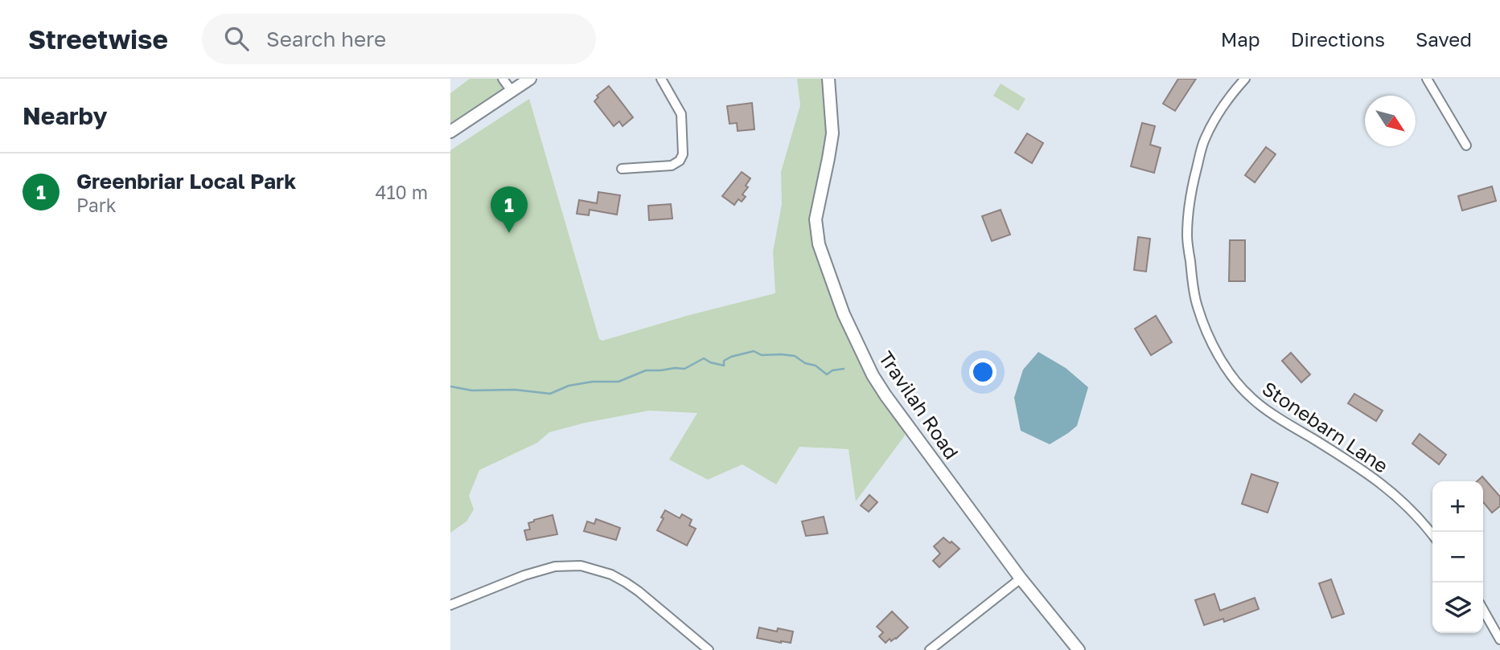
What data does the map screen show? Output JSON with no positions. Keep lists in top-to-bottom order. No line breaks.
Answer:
{"streets":{"main road":["Travilah Road"],"street":["Stonebarn Lane"]},"north":"bottom right","page":{"header":"Streetwise","search":"Search here","nav":["Map","Directions","Saved"],"heading":"Nearby","list":[{"mark":"1","name":"Greenbriar Local Park","note":"Park","value":"410 m"}],"pins":"1","map_buttons":["+","−"]}}
